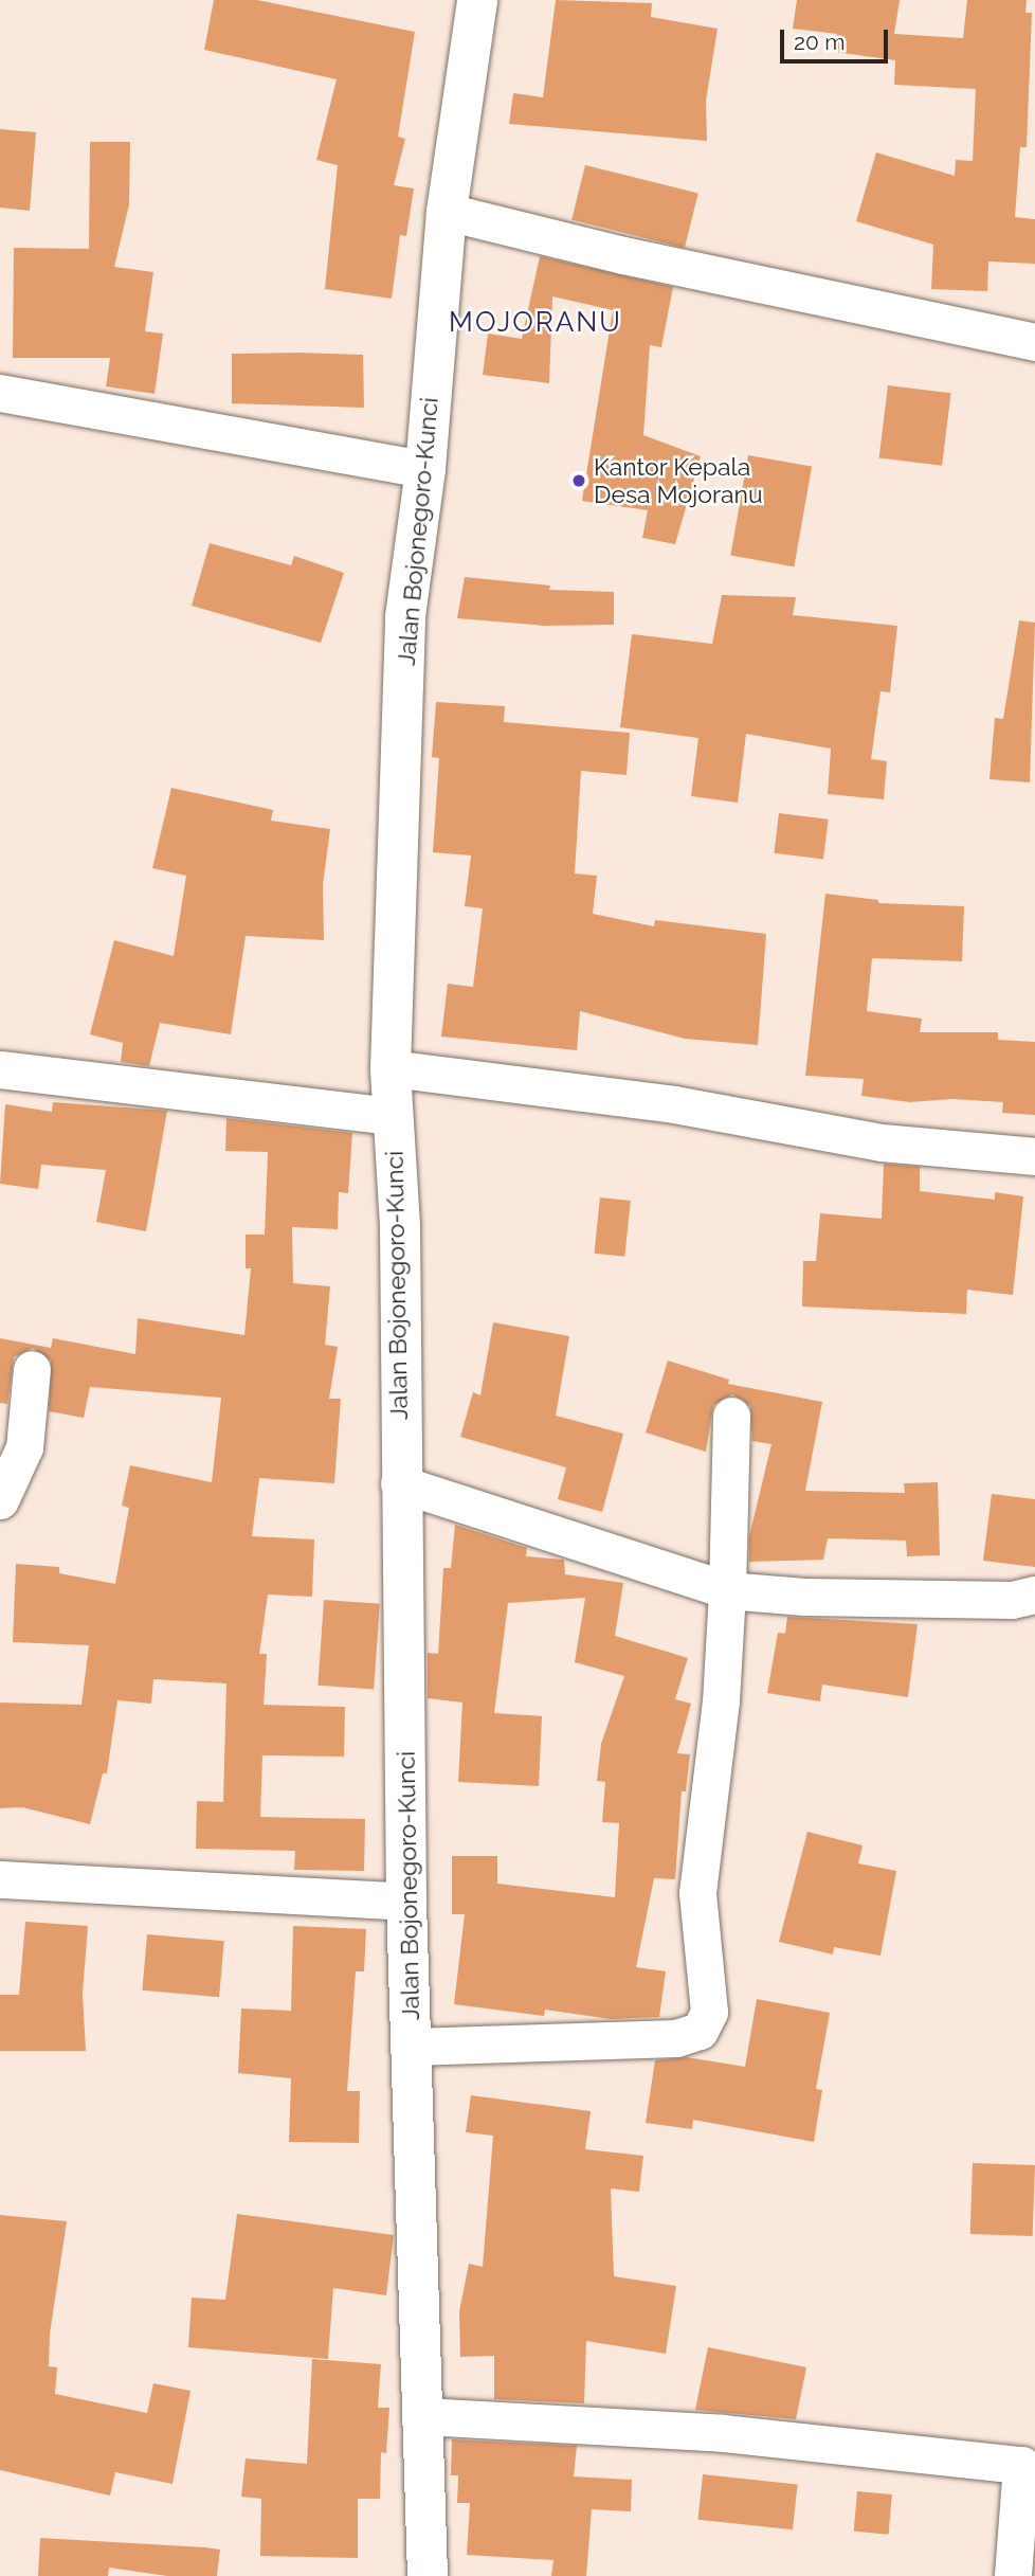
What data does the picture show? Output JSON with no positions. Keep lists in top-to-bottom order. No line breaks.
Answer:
{"streets":{"main road":["Jalan Bojonegoro-Kunci"]},"districts":["MOJORANU"],"places":["Kantor Kepala Desa Mojoranu"],"scale_bar":"20 m"}
